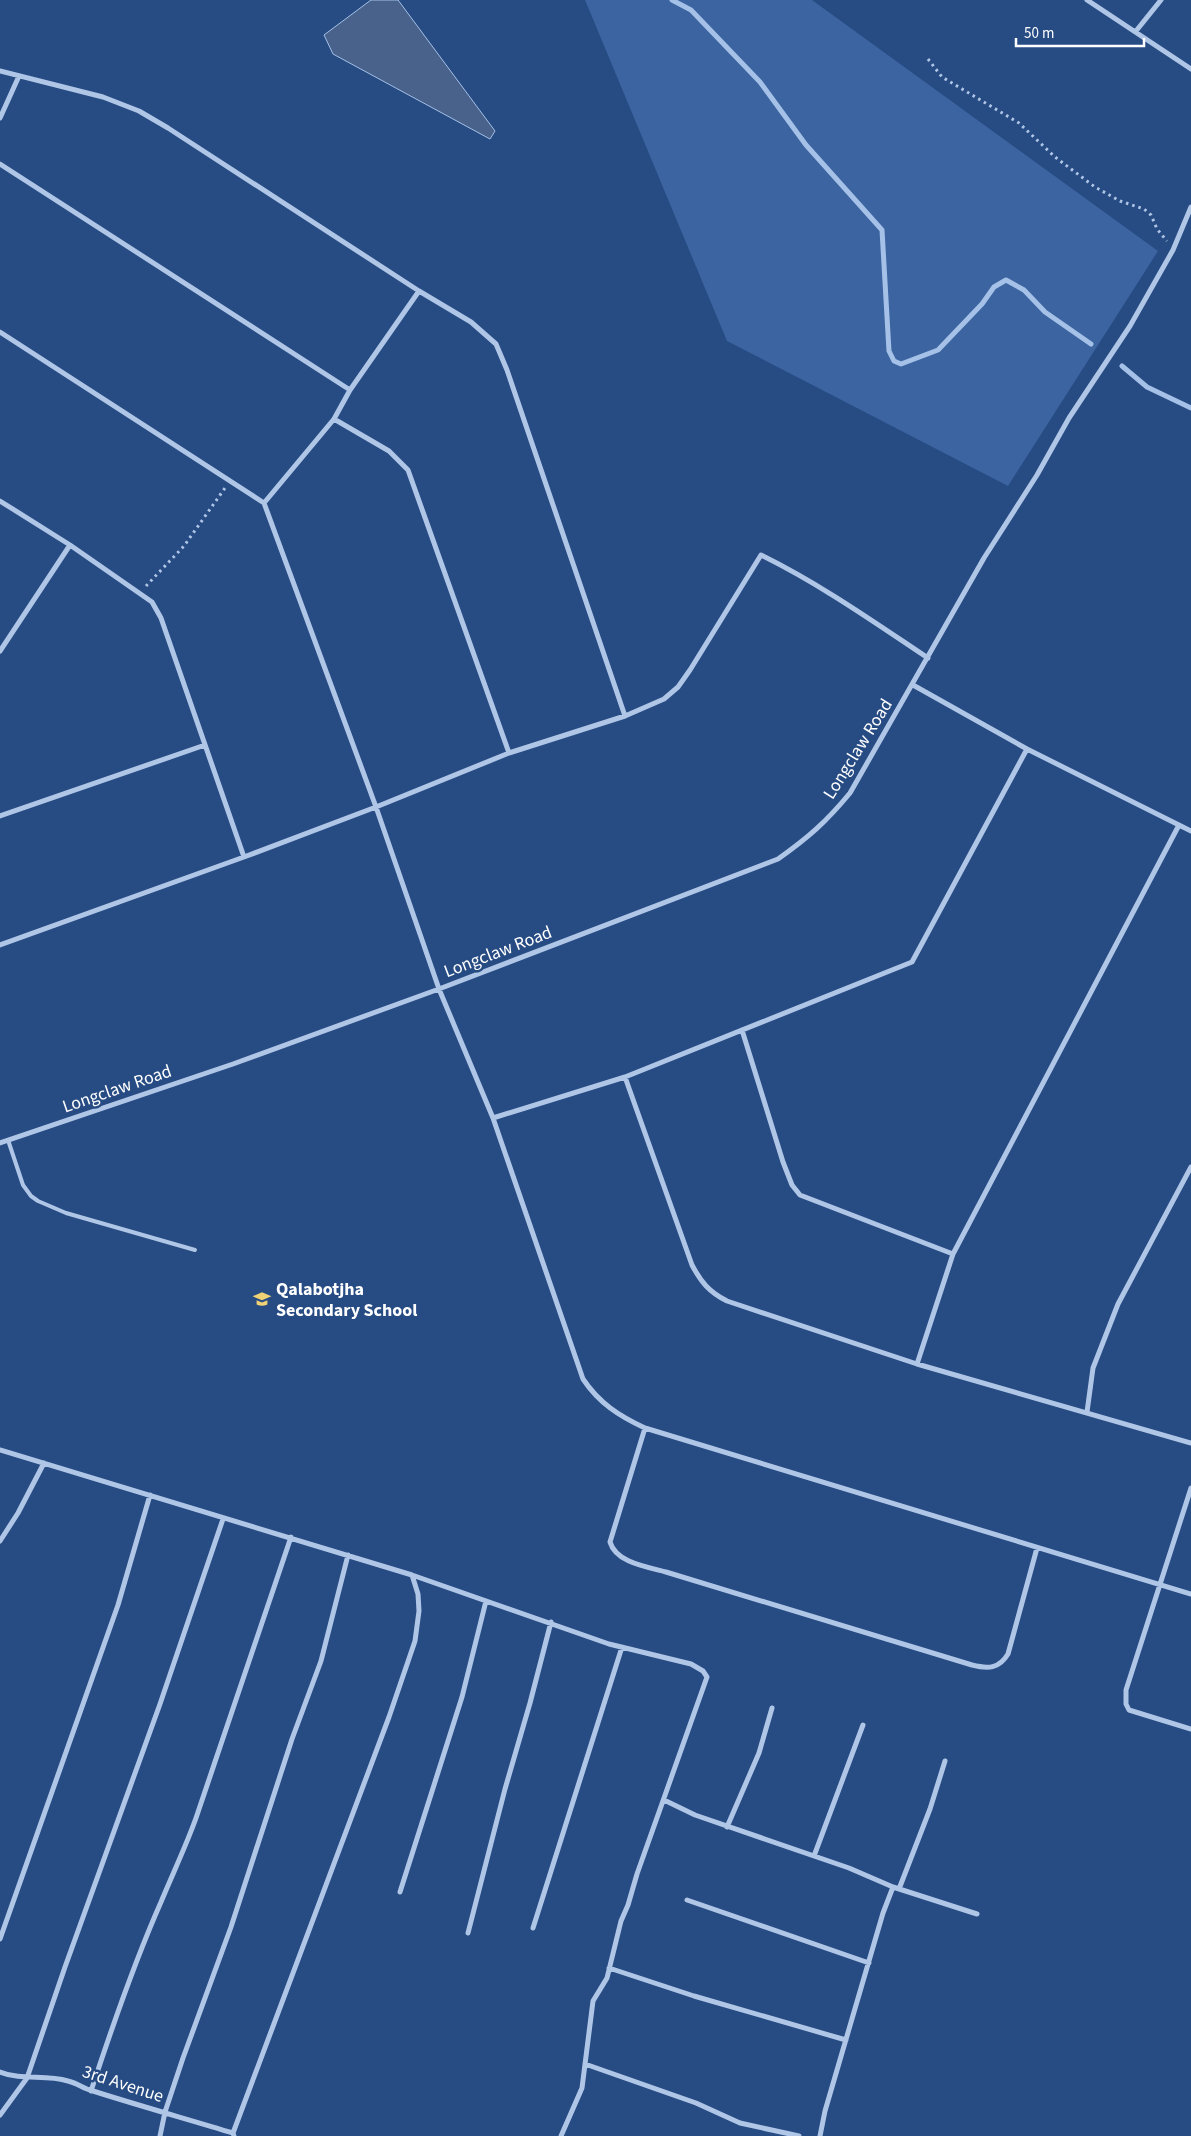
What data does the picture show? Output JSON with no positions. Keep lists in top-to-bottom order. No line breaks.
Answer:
{"streets":{"street":["Longclaw Road","3rd Avenue"]},"places":{"school or university":["Qalabotjha Secondary School"]},"scale_bar":"50 m"}
